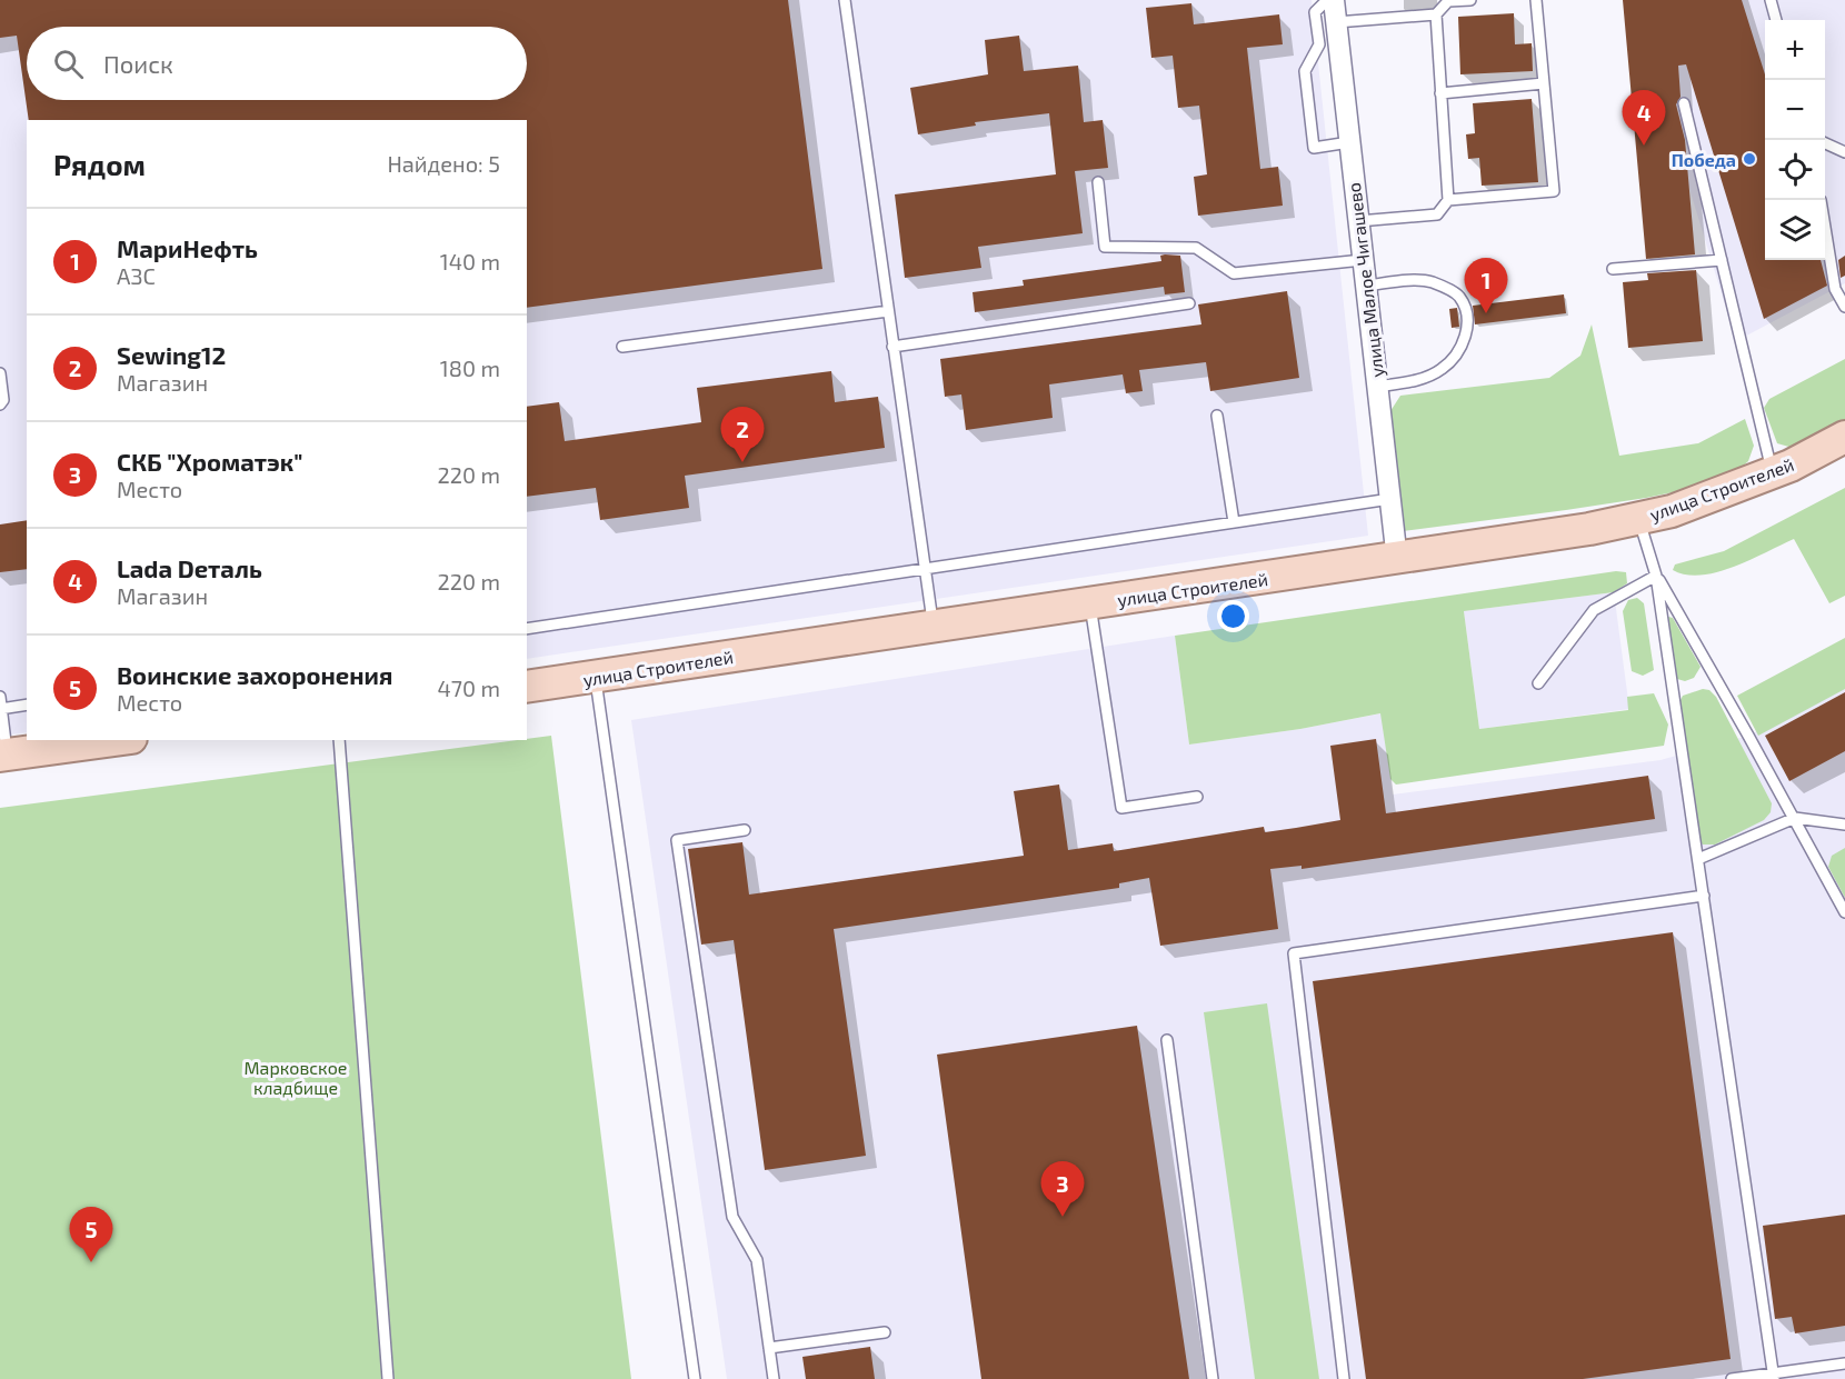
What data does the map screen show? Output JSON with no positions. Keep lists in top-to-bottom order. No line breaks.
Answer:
{"streets":{"main road":["улица Строителей"],"street":["улица Малое Чигашево"]},"crossings":[["улица Малое Чигашево","улица Строителей"]],"parks":["Марковское кладбище"],"places":["Победа"],"page":{"map_buttons":["+","−"],"search":"Поиск","pins":["4","1","2","3","5"],"heading":["Рядом","Найдено: 5"],"list":[{"mark":"1","name":"МариНефть","note":"АЗС","value":"140 m"},{"mark":"2","name":"Sewing12","note":"Магазин","value":"180 m"},{"mark":"3","name":"СКБ \"Хроматэк\"","note":"Место","value":"220 m"},{"mark":"4","name":"Lada Dеталь","note":"Магазин","value":"220 m"},{"mark":"5","name":"Воинские захоронения","note":"Место","value":"470 m"}]}}
